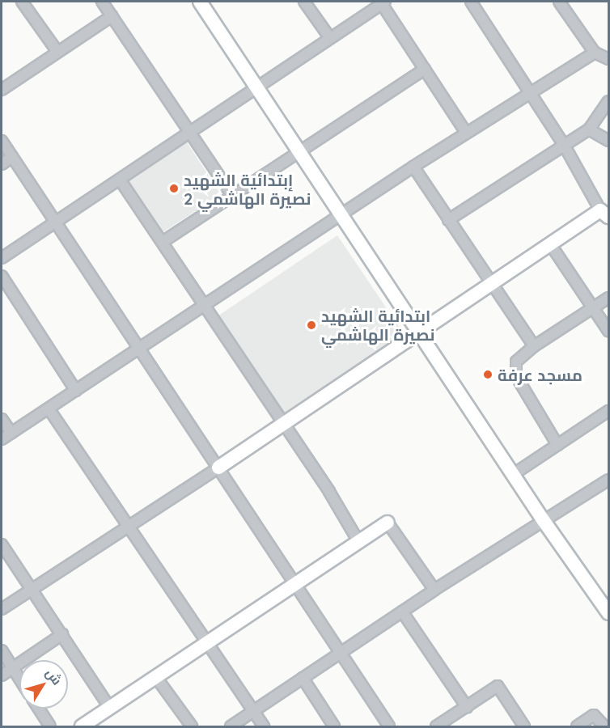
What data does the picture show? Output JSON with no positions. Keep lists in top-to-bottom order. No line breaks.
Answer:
{"places":["إبتدائية الشهيد نصيرة الهاشمي 2","ابتدائية الشهيد نصيرة الهاشمي","مسجد عرفة"],"north":"top right"}
